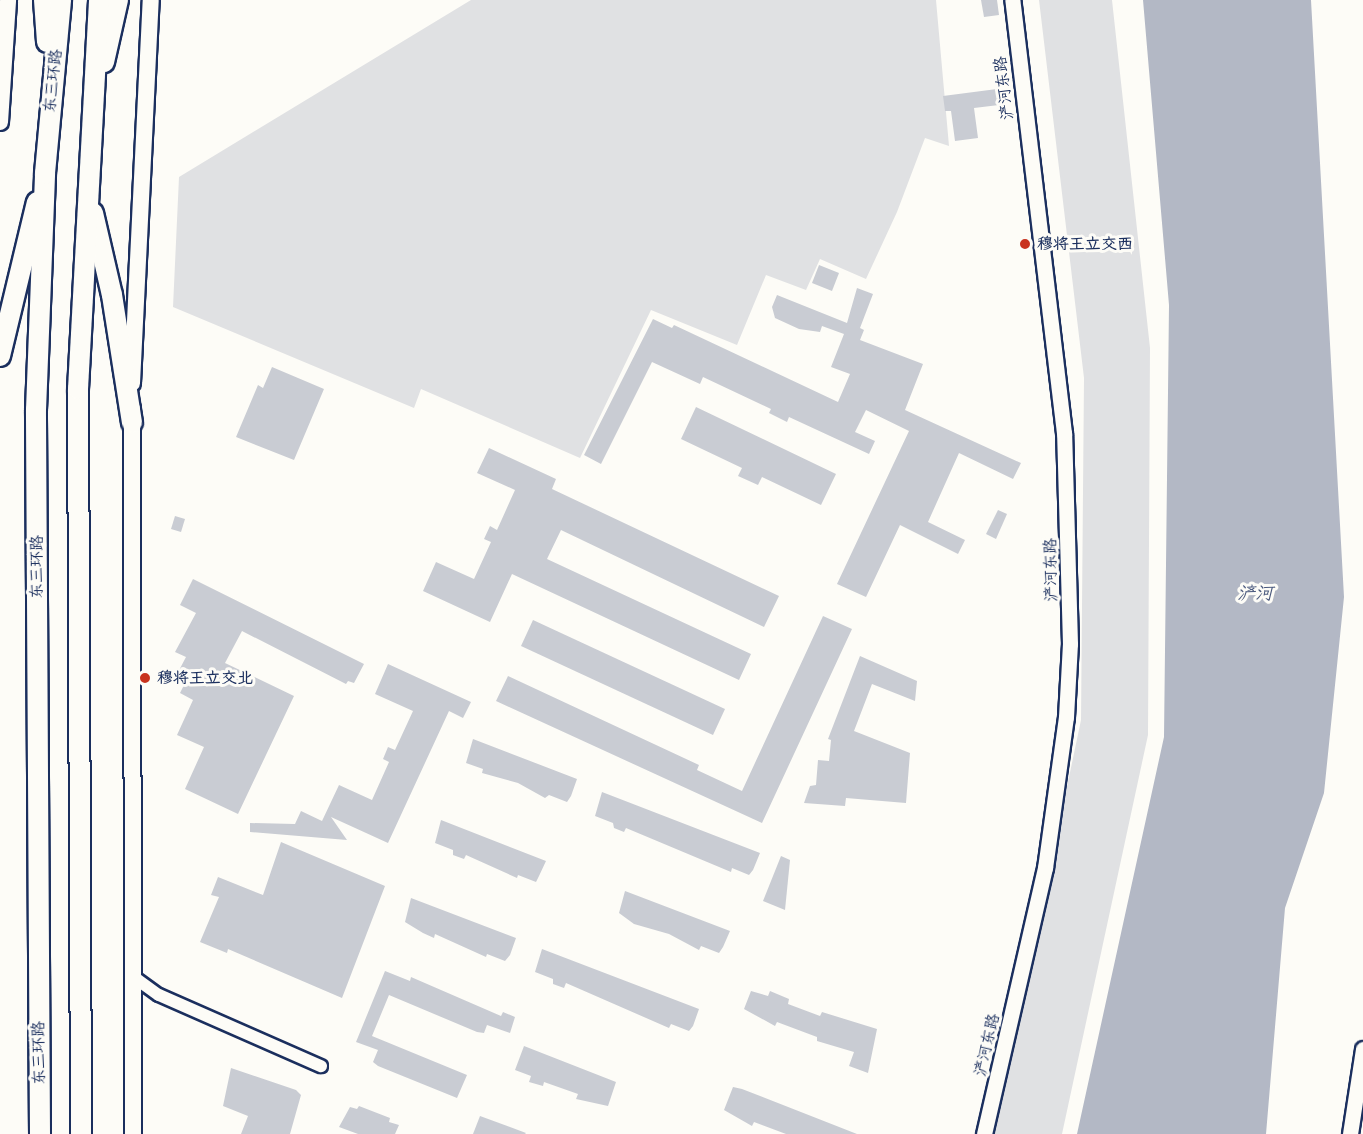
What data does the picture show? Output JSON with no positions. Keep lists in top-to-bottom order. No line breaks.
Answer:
{"streets":{"highway":["东三环路"],"street":["浐河东路"]},"water":["浐河"],"places":["穆将王立交西","穆将王立交北"]}
